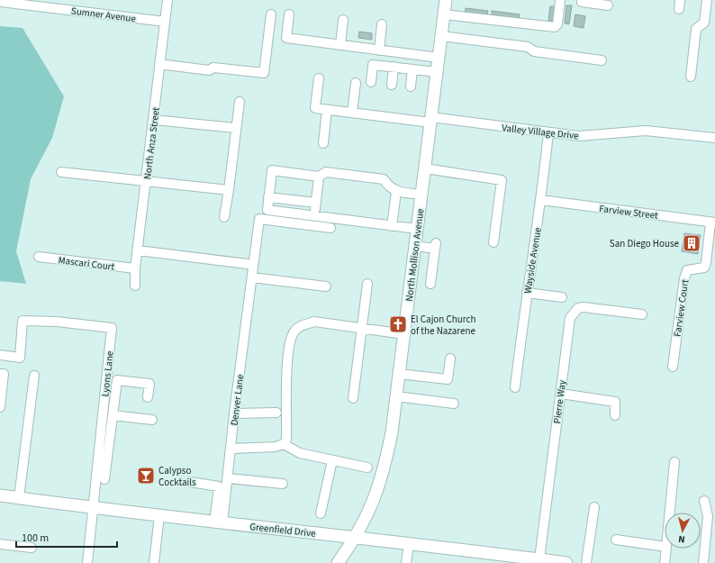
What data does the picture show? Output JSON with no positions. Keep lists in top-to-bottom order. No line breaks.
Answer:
{"streets":{"main road":["North Mollison Avenue","Greenfield Drive"],"street":["Sumner Avenue","Valley Village Drive","North Anza Street","Farview Street","Wayside Avenue","Mascari Court","Farview Court","Lyons Lane","Denver Lane","Pierre Way"]},"crossings":[["Sumner Avenue","North Anza Street"],["Valley Village Drive","North Mollison Avenue"],["Valley Village Drive","Wayside Avenue"],["North Anza Street","Mascari Court"],["Farview Street","Wayside Avenue"],["Farview Street","Farview Court"],["North Mollison Avenue","Greenfield Drive"],["Lyons Lane","Greenfield Drive"],["Denver Lane","Greenfield Drive"],["Pierre Way","Greenfield Drive"]],"places":{"building":["San Diego House"],"church":["El Cajon Church of the Nazarene"],"bar":["Calypso Cocktails"]},"scale_bar":"100 m","north":"bottom"}
